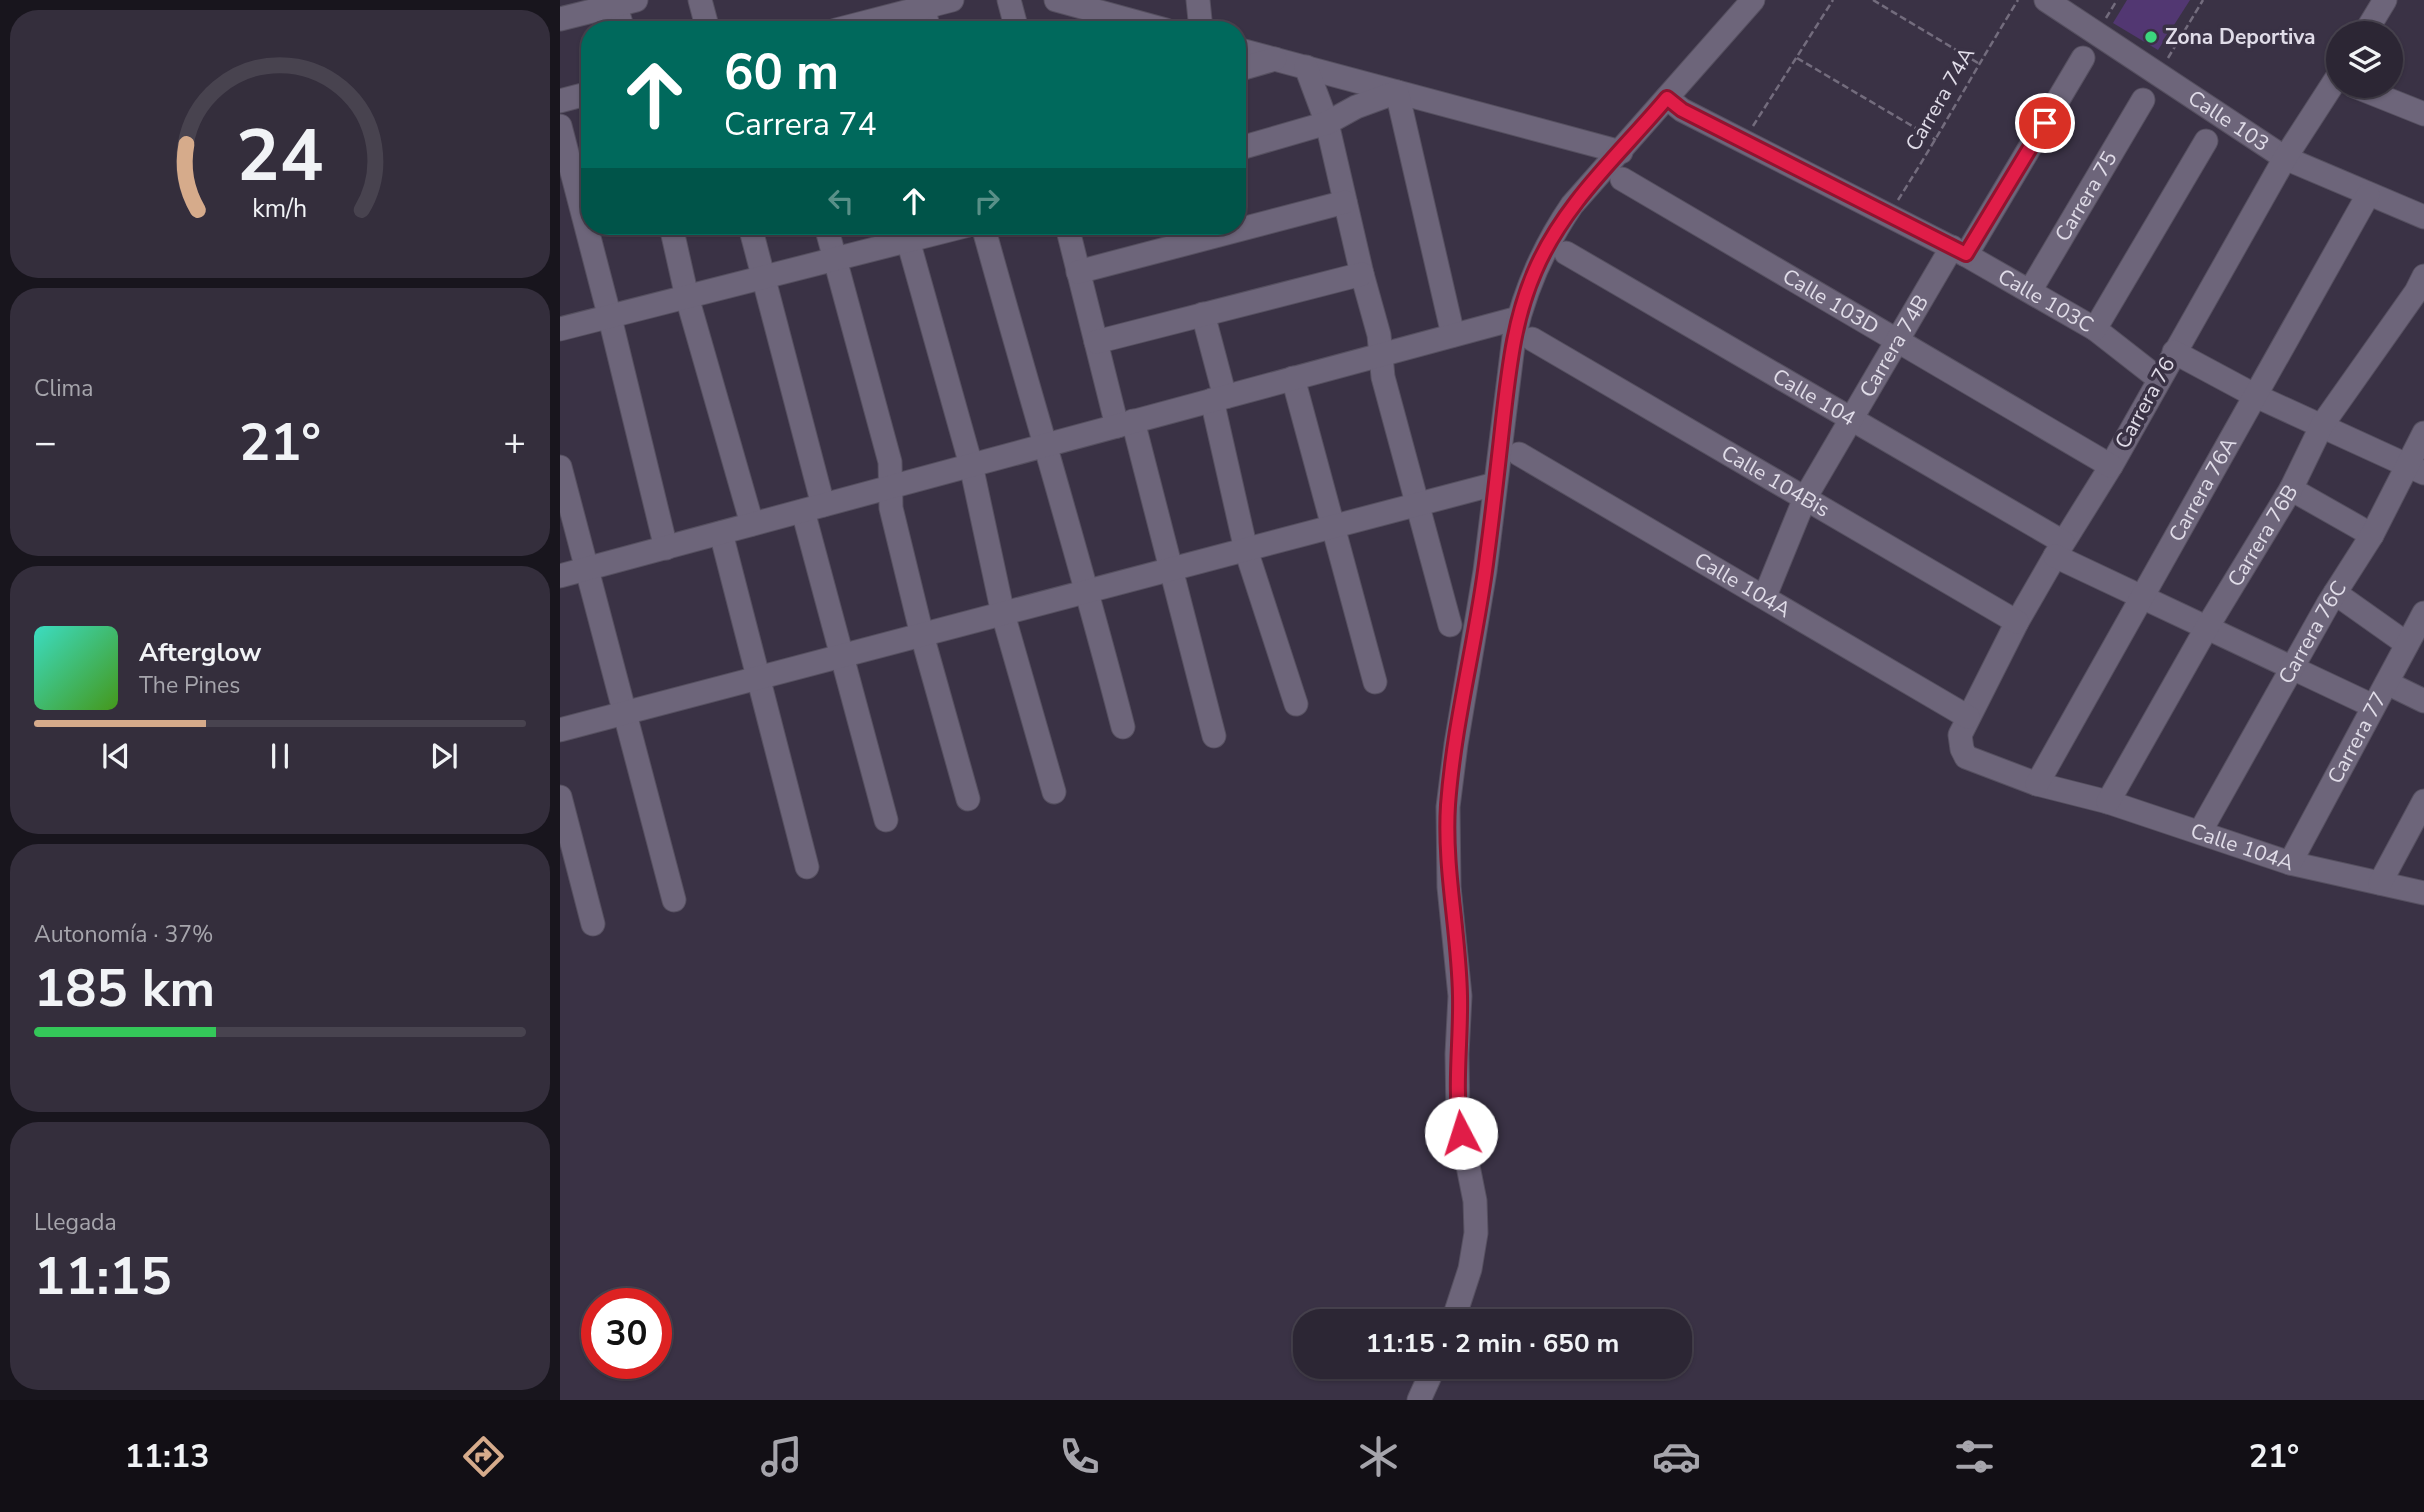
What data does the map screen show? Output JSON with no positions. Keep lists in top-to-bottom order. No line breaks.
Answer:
{"streets":{"street":["Calle 103","Carrera 75","Calle 103D","Calle 103C","Carrera 74B","Calle 104","Carrera 76","Calle 104Bis","Carrera 76A","Carrera 76B","Calle 104A","Carrera 76C","Carrera 77"],"path":["Carrera 74A"]},"crossings":[["Carrera 74A","Calle 103C"],["Calle 103","Carrera 76"],["Calle 103","Carrera 76A"],["Carrera 75","Calle 103C"],["Calle 103D","Carrera 74B"],["Calle 103D","Carrera 76"],["Calle 103C","Carrera 74B"],["Calle 103C","Carrera 76"],["Carrera 74B","Calle 104"],["Carrera 74B","Calle 104Bis"],["Carrera 74B","Calle 104A"],["Calle 104","Carrera 76"],["Calle 104","Carrera 76A"],["Calle 104","Carrera 76B"],["Calle 104","Carrera 76C"],["Calle 104","Carrera 77"],["Carrera 76","Calle 104Bis"],["Carrera 76","Calle 104A"],["Carrera 76A","Calle 104A"],["Carrera 76B","Calle 104A"],["Calle 104A","Carrera 76C"],["Calle 104A","Carrera 77"]],"places":["Zona Deportiva"],"page":{"turn":["60 m","Carrera 74"],"tile":["Clima",["Autonomía · 37%","185 km"],["Llegada","11:15"]],"heat":["−","21°","+"],"song":["Afterglow","The Pines"],"limit":"30","trip":"11:15 · 2 min · 650 m","tabs":["11:13","21°"],"gauge":["24","km/h"]}}
